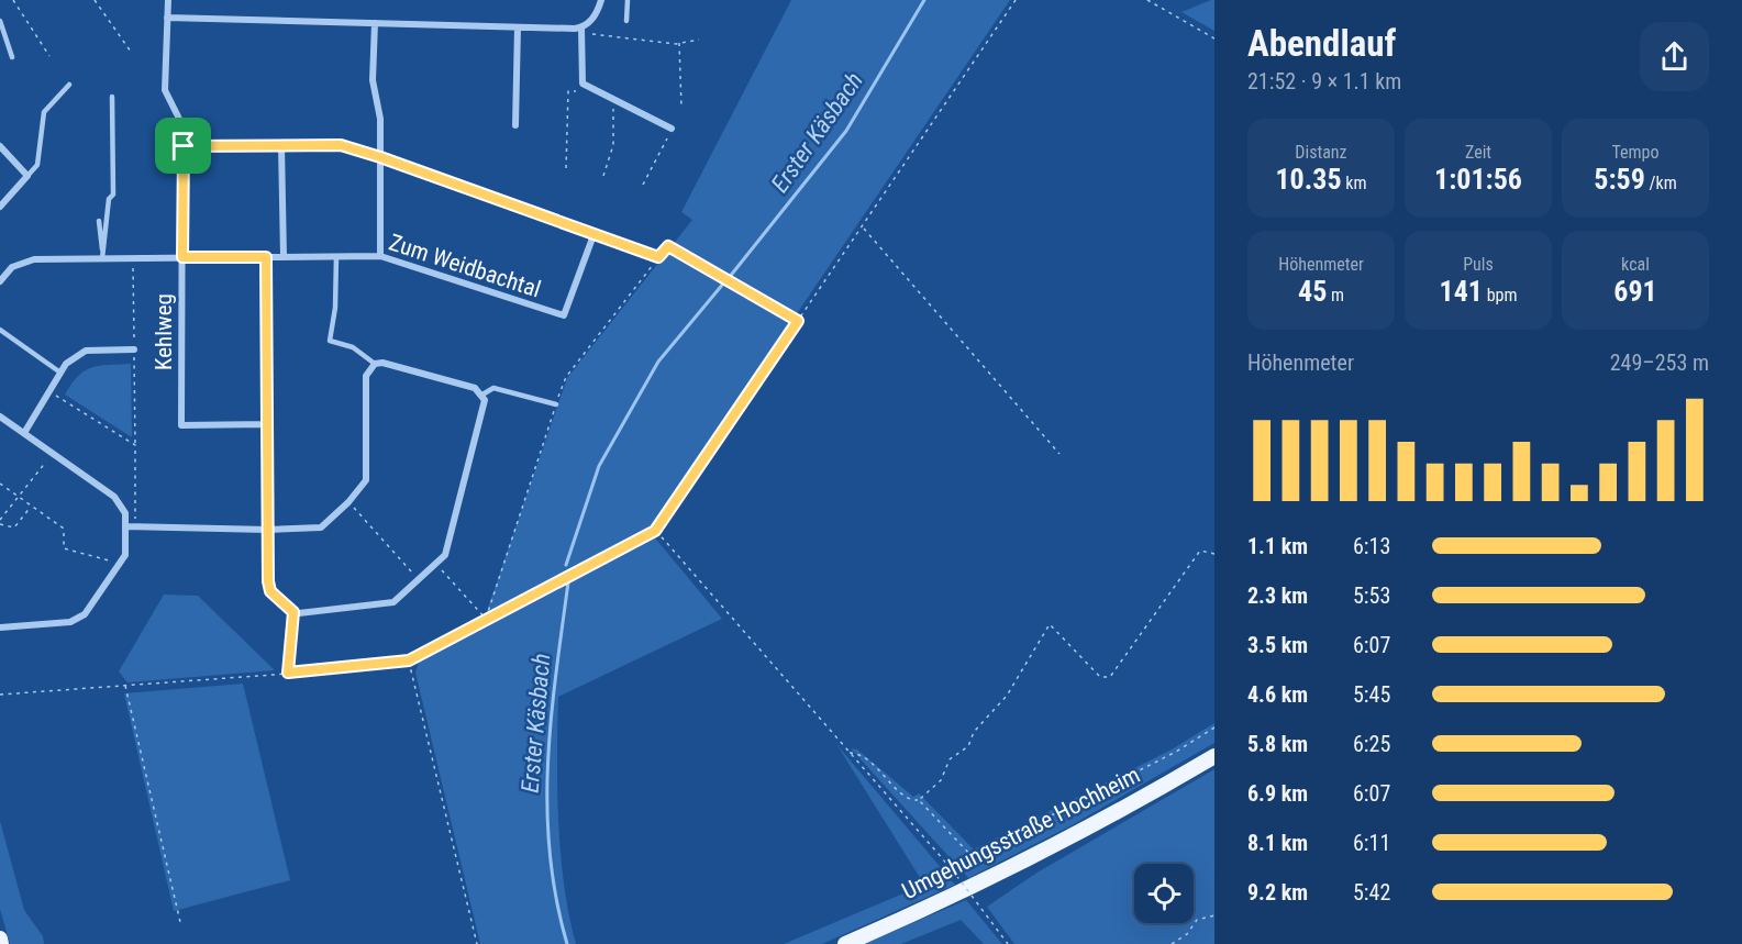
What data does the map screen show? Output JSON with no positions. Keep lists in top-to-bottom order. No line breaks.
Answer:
{"streets":{"main road":["Umgehungsstraße Hochheim"],"street":["Zum Weidbachtal","Kehlweg"]},"crossings":[["Zum Weidbachtal","Kehlweg"]],"water":["Erster Käsbach"],"page":{"heading":["Abendlauf","21:52 · 9 × 1.1 km"],"stats":[["Distanz","10.35 km"],["Zeit","1:01:56"],["Tempo","5:59 /km"],["Höhenmeter","45 m"],["Puls","141 bpm"],["kcal","691"]],"chart":["Höhenmeter","249–253 m"],"list":[{"name":"1.1 km","note":"6:13"},{"name":"2.3 km","note":"5:53"},{"name":"3.5 km","note":"6:07"},{"name":"4.6 km","note":"5:45"},{"name":"5.8 km","note":"6:25"},{"name":"6.9 km","note":"6:07"},{"name":"8.1 km","note":"6:11"},{"name":"9.2 km","note":"5:42"}]}}
